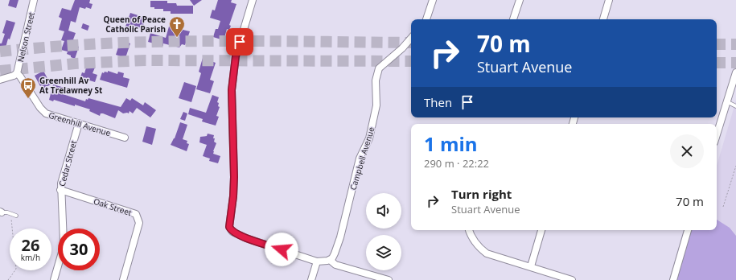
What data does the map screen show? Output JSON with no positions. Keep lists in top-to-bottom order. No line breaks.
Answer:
{"streets":{"street":["Nelson Street","Greenhill Avenue","Campbell Avenue","Cedar Street","Oak Street"]},"crossings":[["Nelson Street","Greenhill Avenue"],["Greenhill Avenue","Cedar Street"],["Cedar Street","Oak Street"]],"places":{"church":["Queen of Peace Catholic Parish"],"bus stop":["Greenhill Av At Trelawney St"]},"page":{"turn":["70 m","Stuart Avenue"],"then":"Then","heading":["1 min","290 m · 22:22"],"list":[{"name":"Turn right","note":"Stuart Avenue","value":"70 m"}],"speed":"26 km/h","limit":"30"}}
